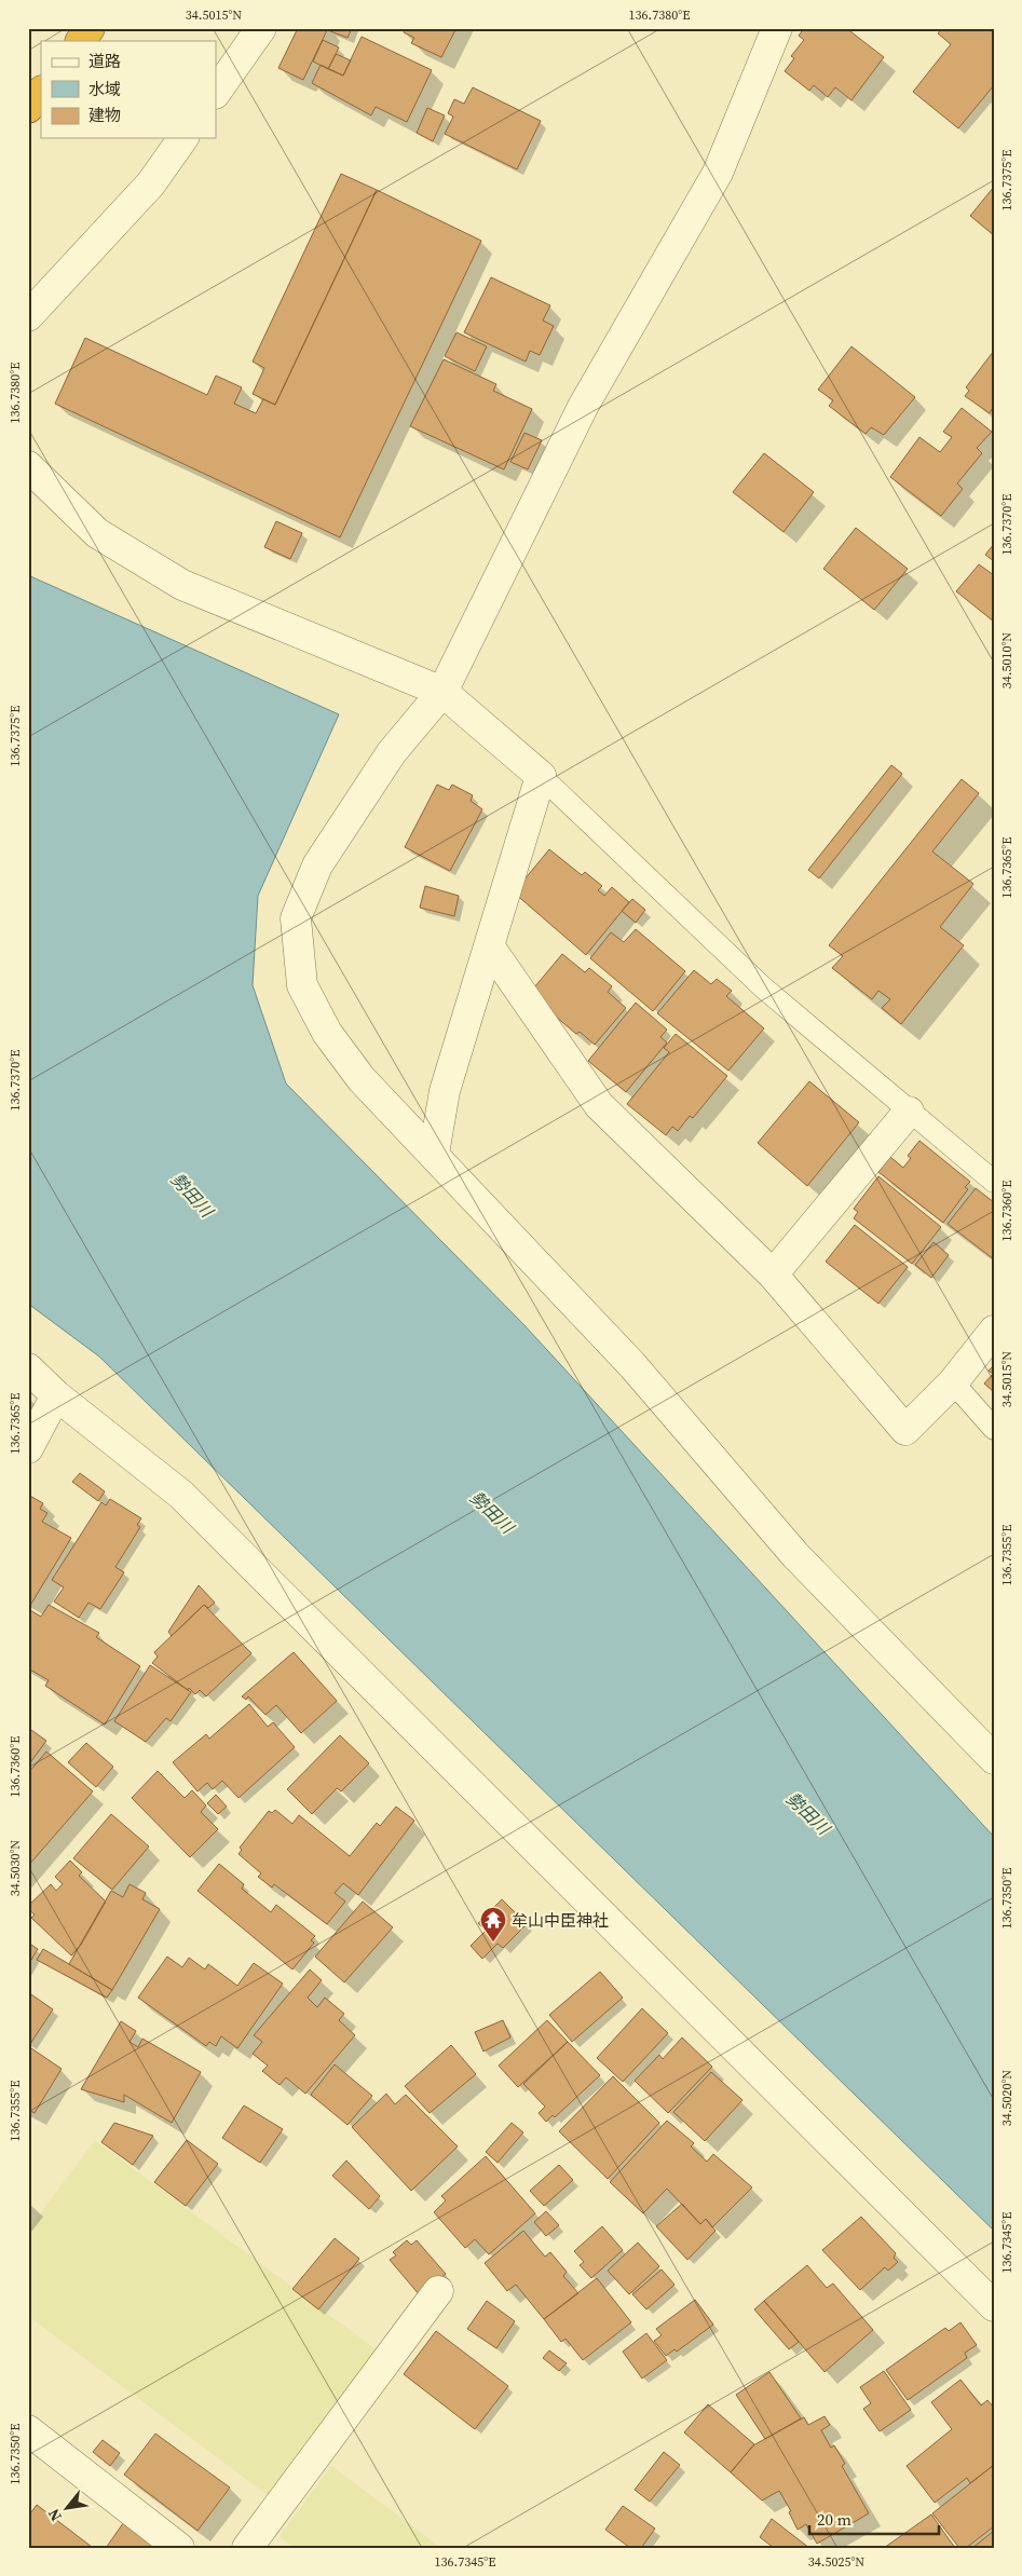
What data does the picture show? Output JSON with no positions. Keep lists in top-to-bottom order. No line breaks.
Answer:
{"water":["勢田川"],"places":{"temple":["牟山中臣神社"]},"legend":["道路","水域","建物"],"scale_bar":"20 m","north":"bottom left","coordinates":["34.5015°N","136.7380°E","136.7375°E","136.7370°E","34.5010°N","136.7365°E","136.7360°E","136.7355°E","34.5030°N","136.7350°E","34.5020°N","136.7345°E","34.5025°N"]}
